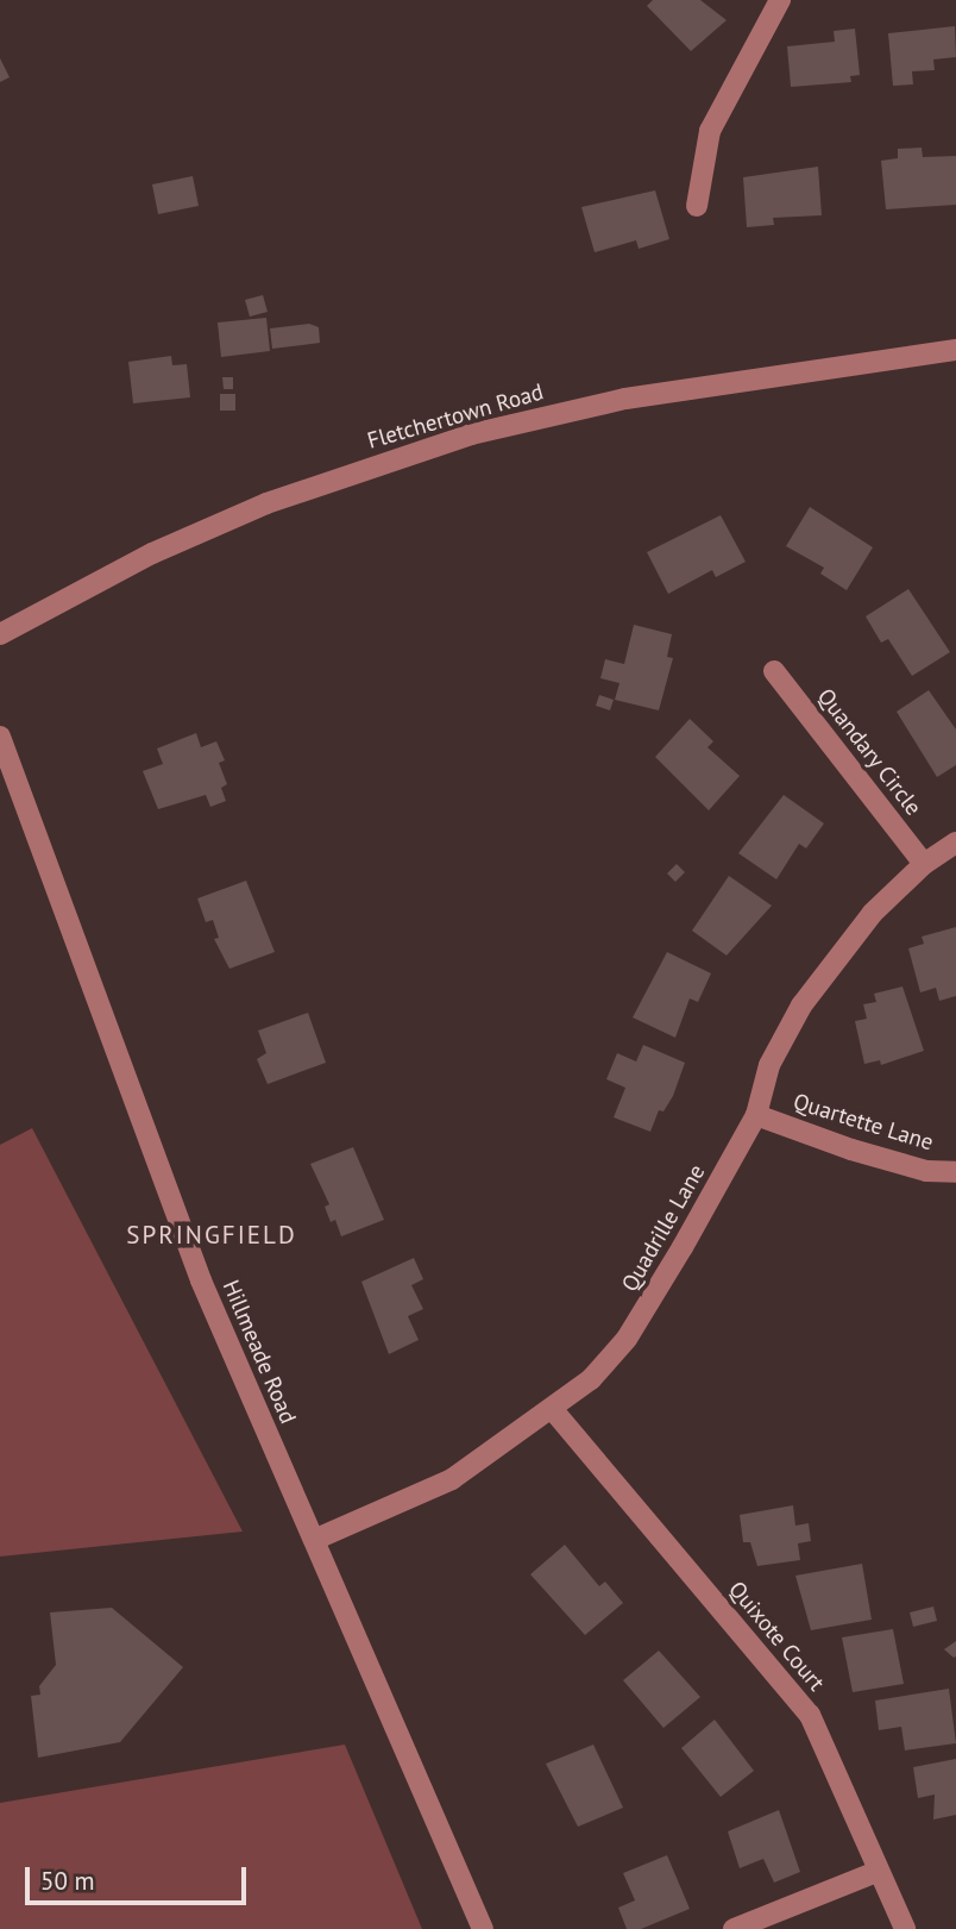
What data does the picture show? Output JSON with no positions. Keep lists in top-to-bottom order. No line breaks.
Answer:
{"streets":{"street":["Fletchertown Road","Quandary Circle","Quartette Lane","Quadrille Lane","Hillmeade Road","Quixote Court"]},"crossings":[["Quandary Circle","Quadrille Lane"],["Quartette Lane","Quadrille Lane"],["Quadrille Lane","Hillmeade Road"],["Quadrille Lane","Quixote Court"]],"districts":["SPRINGFIELD"],"scale_bar":"50 m"}
